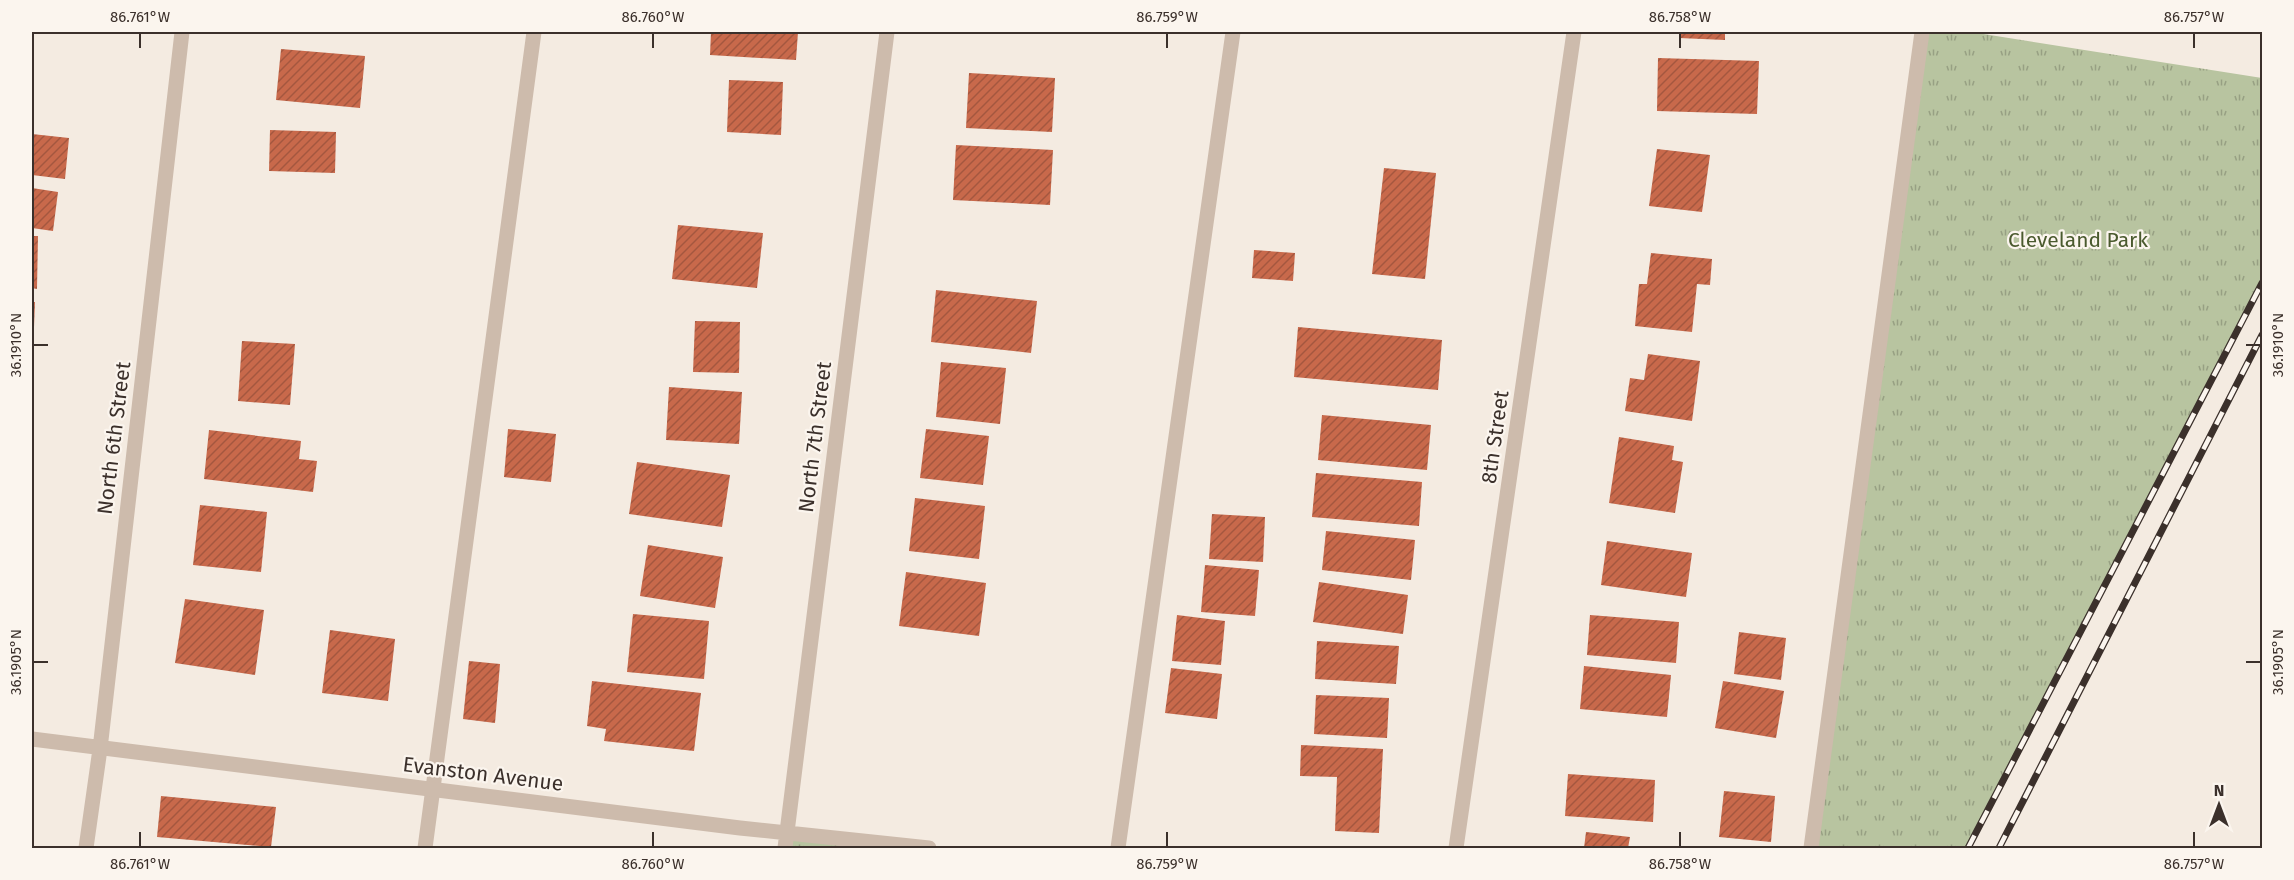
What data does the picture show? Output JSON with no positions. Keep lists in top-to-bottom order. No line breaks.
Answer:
{"streets":{"street":["North 7th Street","8th Street","North 6th Street","Evanston Avenue"]},"crossings":[["North 7th Street","Evanston Avenue"],["North 6th Street","Evanston Avenue"]],"parks":["Cleveland Park"],"north":"top","coordinates":["86.761°W","86.760°W","86.759°W","86.758°W","86.757°W","36.1910°N","36.1905°N"]}
